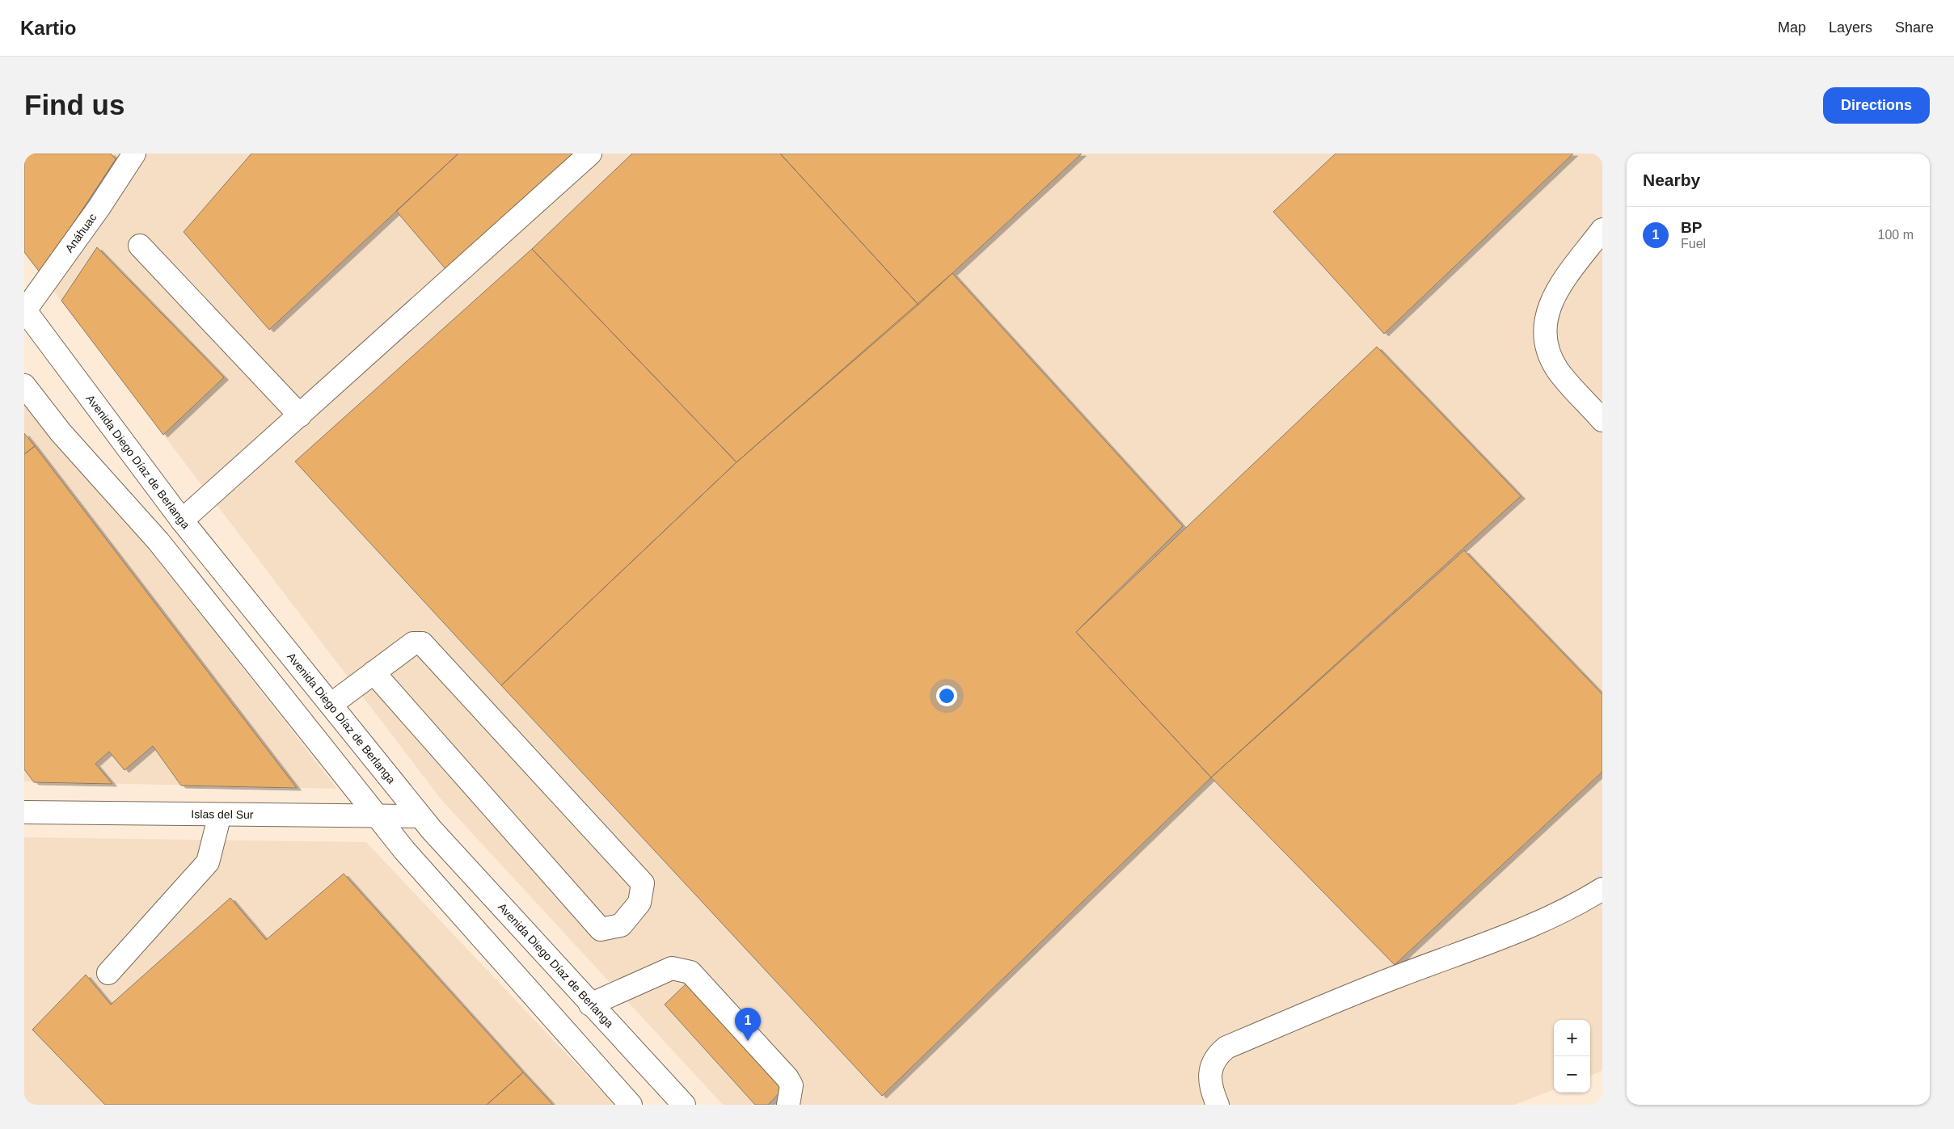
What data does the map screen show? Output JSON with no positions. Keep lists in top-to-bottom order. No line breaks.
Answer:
{"streets":{"main road":["Anáhuac","Avenida Diego Díaz de Berlanga","Islas del Sur"]},"crossings":[["Anáhuac","Avenida Diego Díaz de Berlanga"],["Avenida Diego Díaz de Berlanga","Islas del Sur"]],"page":{"header":"Kartio","nav":["Map","Layers","Share"],"buttons":"Directions","title":"Find us","heading":"Nearby","list":[{"mark":"1","name":"BP","note":"Fuel","value":"100 m"}],"pins":"1","map_buttons":["+","−"]}}
